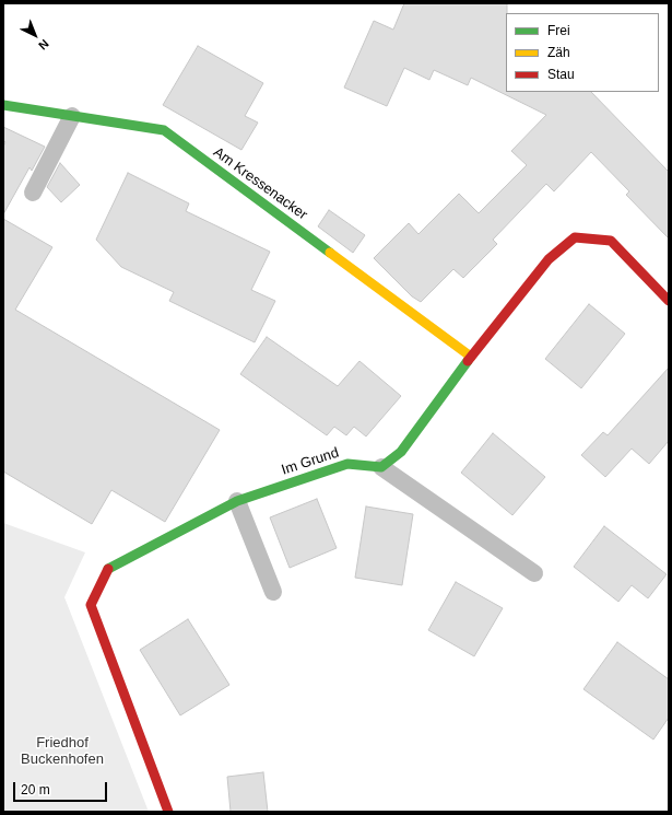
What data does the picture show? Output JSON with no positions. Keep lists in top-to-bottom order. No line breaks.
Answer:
{"streets":{"street":["Am Kressenacker","Im Grund"]},"parks":["Friedhof Buckenhofen"],"legend":["Frei","Zäh","Stau"],"scale_bar":"20 m","north":"bottom right"}
